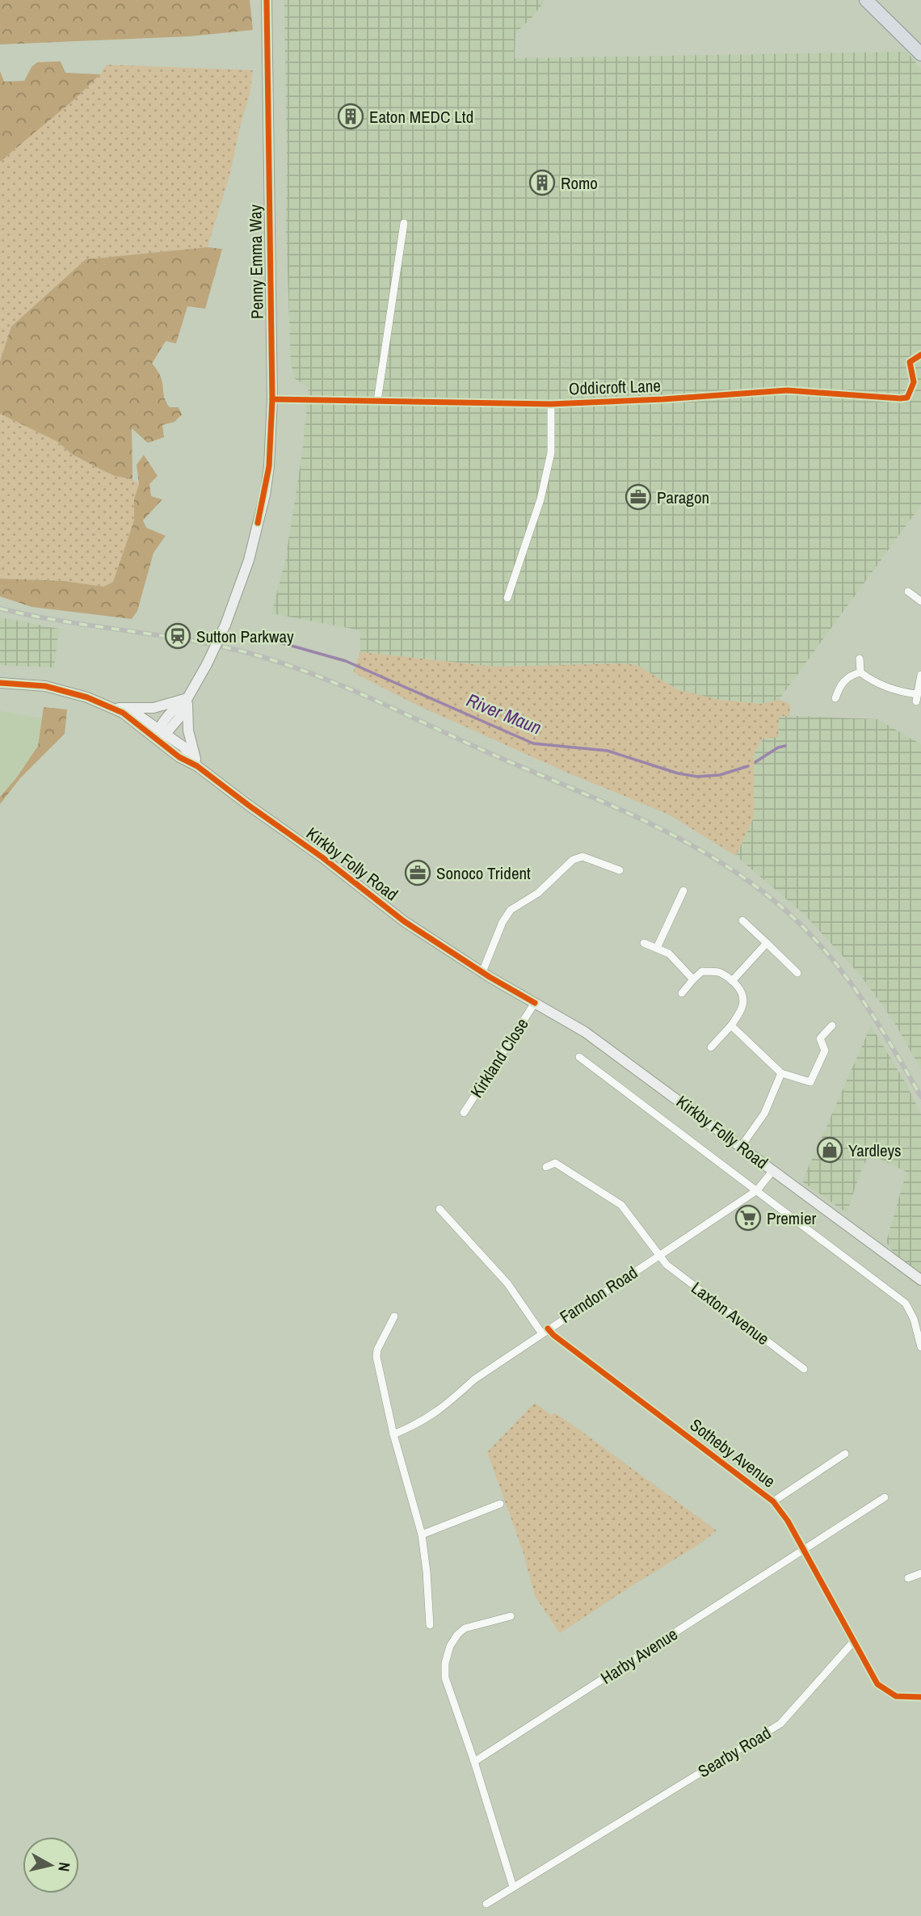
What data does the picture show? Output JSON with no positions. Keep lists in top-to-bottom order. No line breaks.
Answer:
{"streets":{"main road":["Penny Emma Way","Kirkby Folly Road"],"street":["Oddicroft Lane","Kirkland Close","Farndon Road","Laxton Avenue","Sotheby Avenue","Harby Avenue","Searby Road"]},"crossings":[["Penny Emma Way","Oddicroft Lane"],["Penny Emma Way","Kirkby Folly Road"],["Kirkby Folly Road","Kirkland Close"],["Kirkby Folly Road","Farndon Road"],["Farndon Road","Laxton Avenue"],["Farndon Road","Sotheby Avenue"],["Sotheby Avenue","Harby Avenue"],["Sotheby Avenue","Searby Road"]],"water":["River Maun"],"places":{"building":["Eaton MEDC Ltd","Romo"],"office":["Paragon","Sonoco Trident"],"station":["Sutton Parkway"],"shop":["Yardleys"],"supermarket":["Premier"]},"north":"right"}
